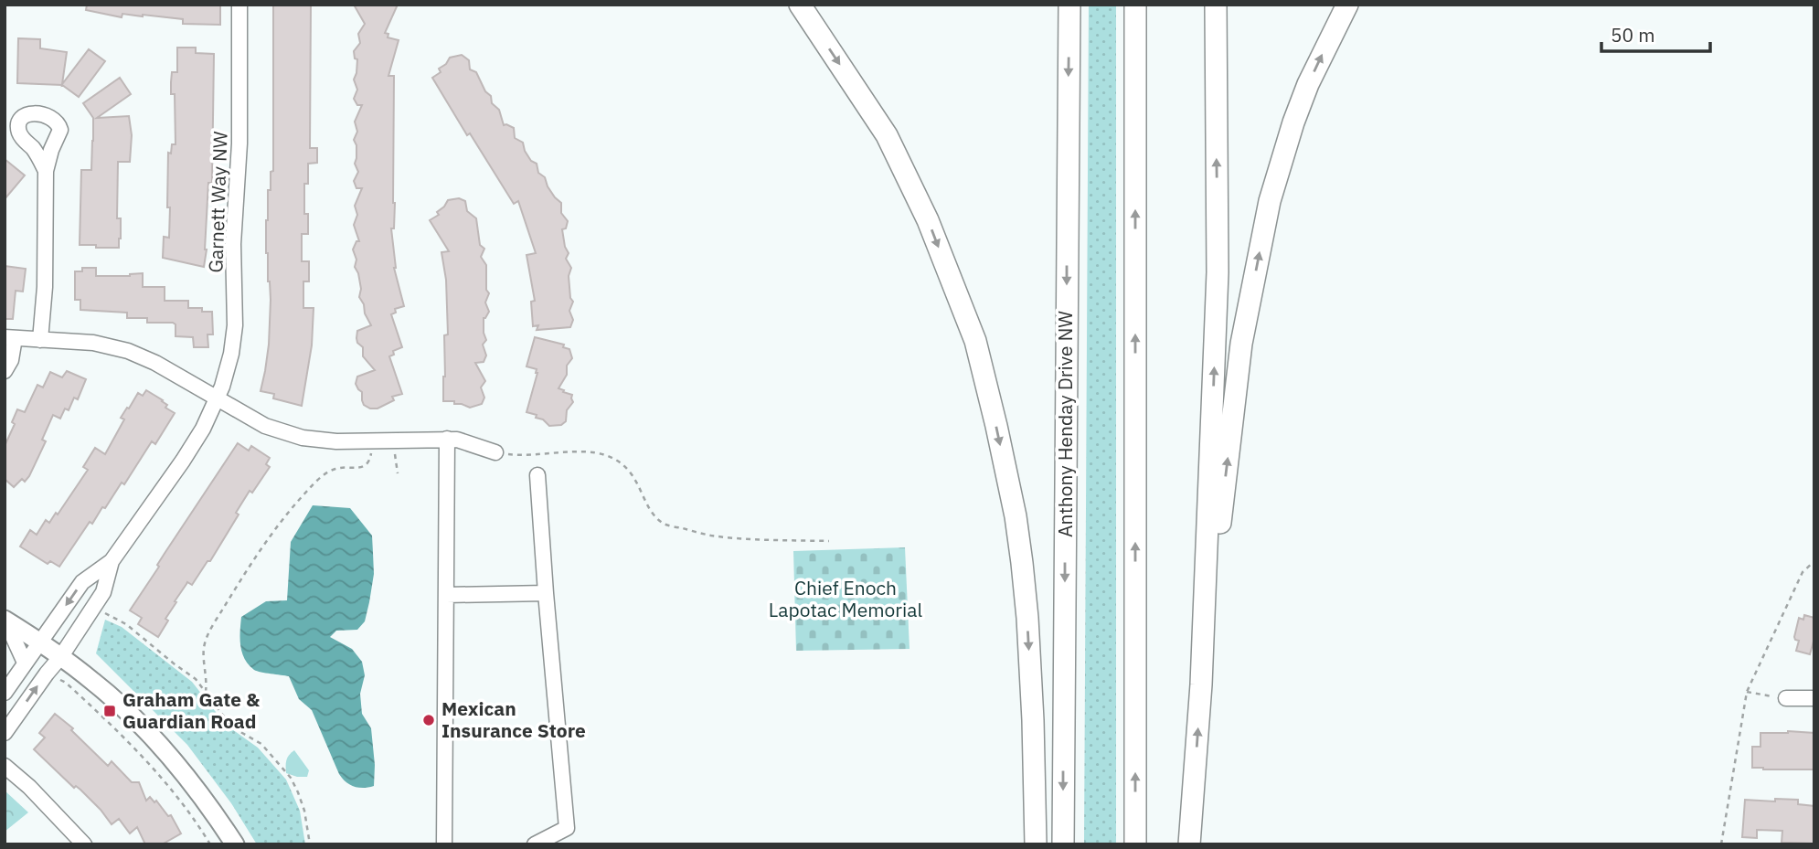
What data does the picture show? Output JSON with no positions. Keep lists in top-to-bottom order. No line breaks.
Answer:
{"streets":{"highway":["Anthony Henday Drive NW"],"street":["Garnett Way NW"]},"parks":["Chief Enoch Lapotac Memorial"],"places":{"transit":["Graham Gate & Guardian Road"],"other":["Mexican Insurance Store"]},"scale_bar":"50 m"}
